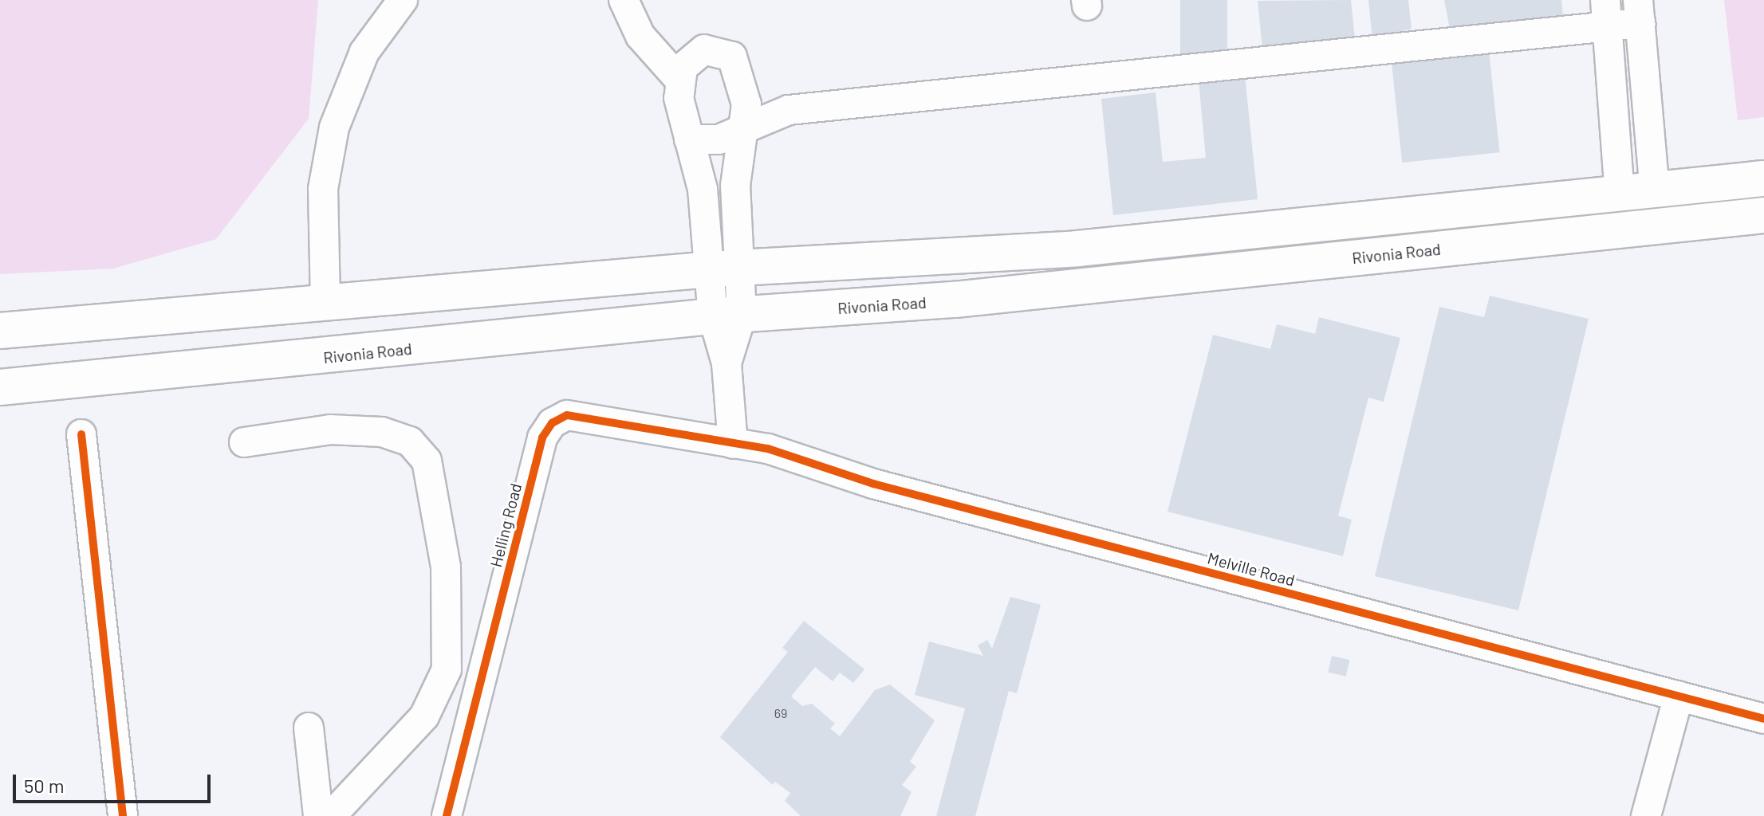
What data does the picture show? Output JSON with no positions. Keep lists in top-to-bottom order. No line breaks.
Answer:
{"streets":{"main road":["Rivonia Road"],"street":["Helling Road","Melville Road"]},"crossings":[["Helling Road","Melville Road"]],"house_numbers":["69"],"scale_bar":"50 m"}
